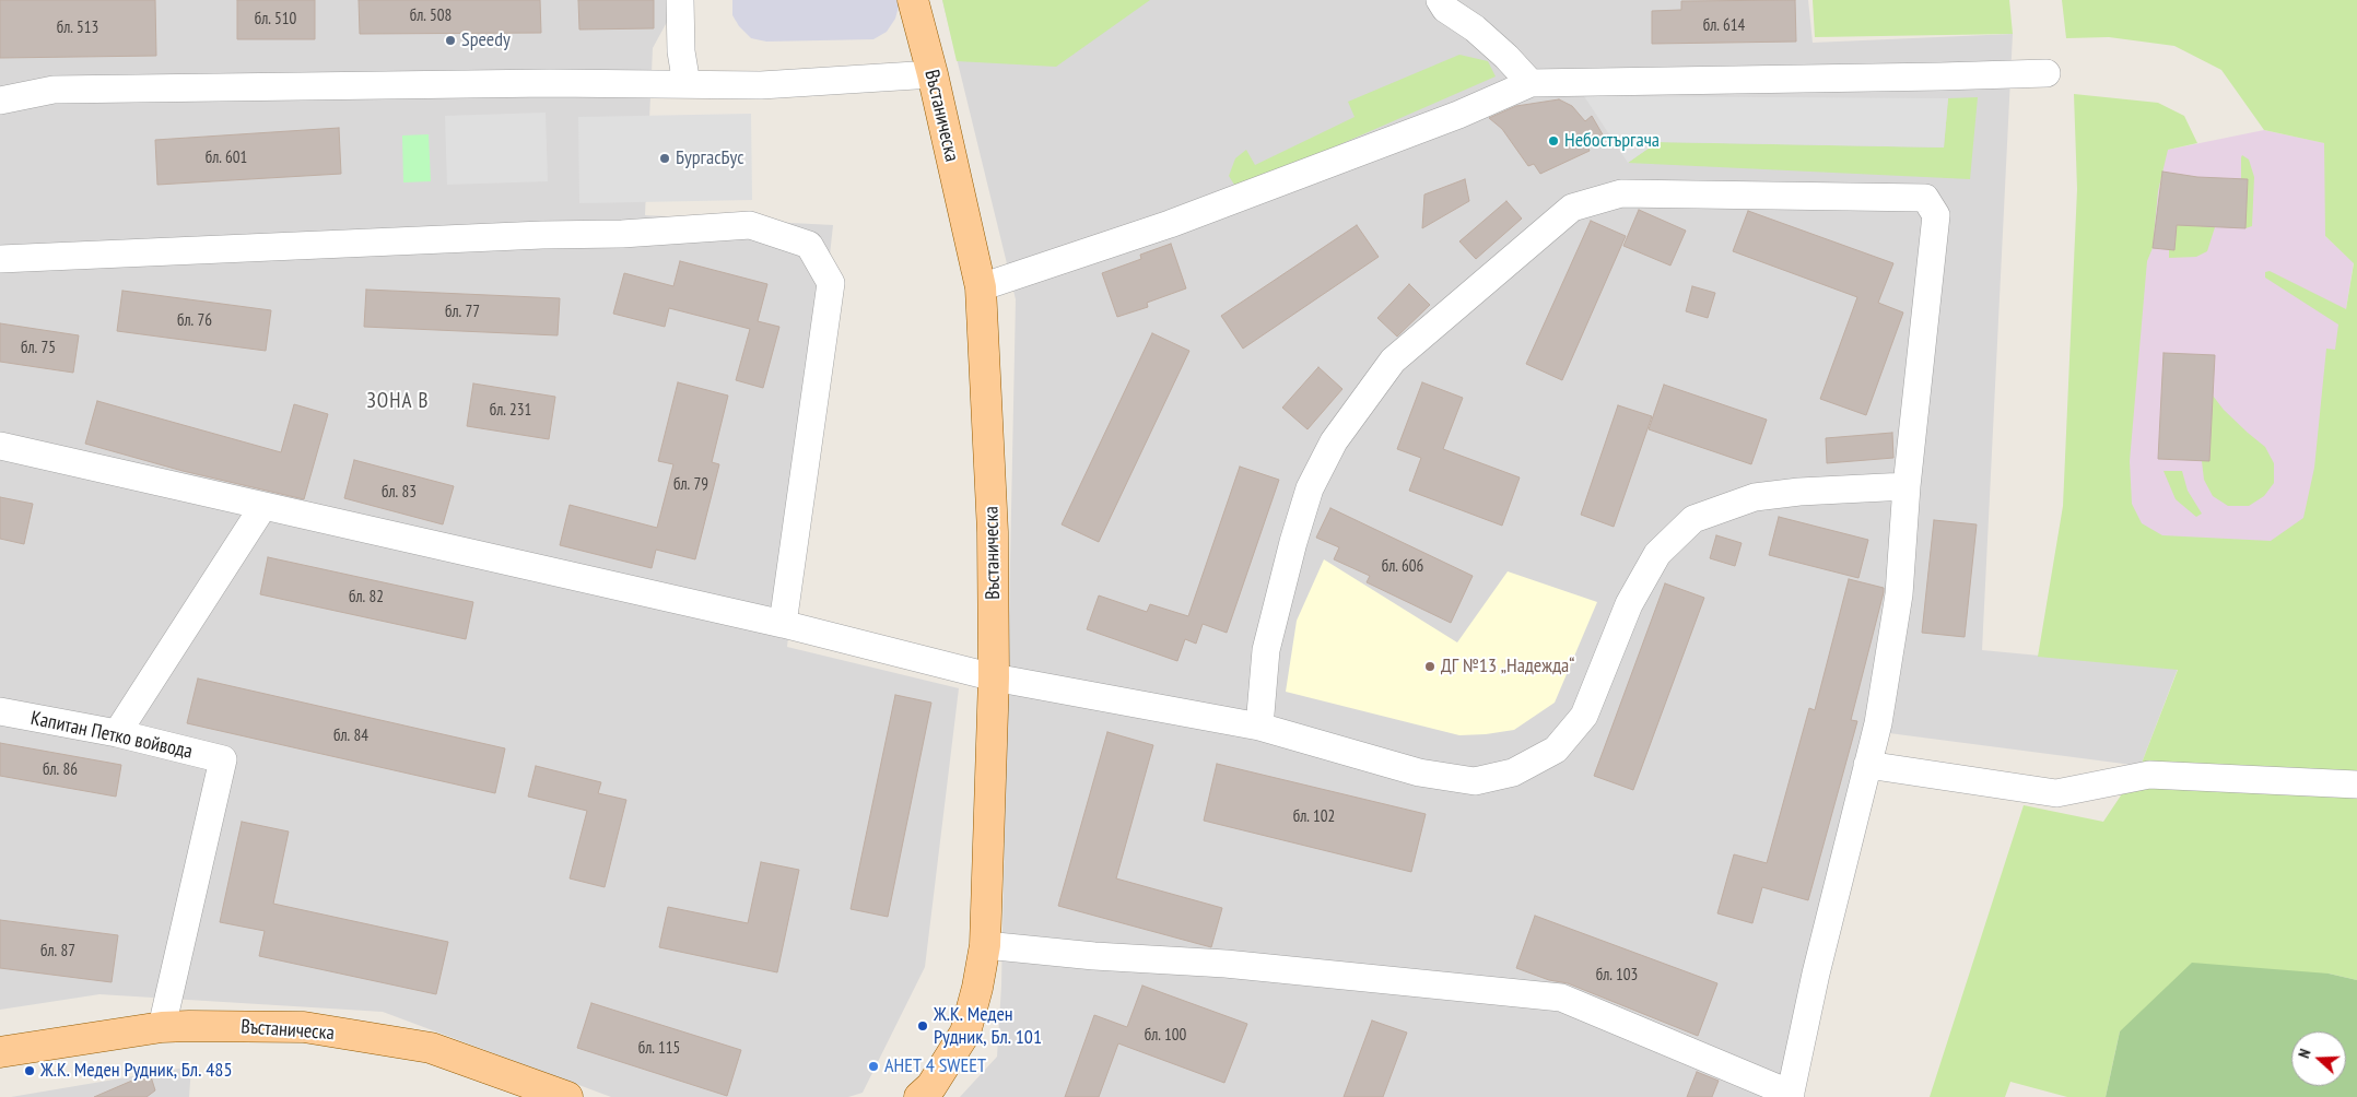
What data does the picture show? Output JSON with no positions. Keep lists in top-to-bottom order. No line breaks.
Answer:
{"streets":{"main road":["Въстаническа"],"street":["Капитан Петко войвода"]},"crossings":[["Въстаническа","Капитан Петко войвода"]],"districts":["ЗОНА В"],"places":["Speedy","Небостъргача","БургасБус","ДГ №13 „Надежда“","Ж.К. Меден Рудник, Бл. 101","АНЕТ 4 SWEET","Ж.К. Меден Рудник, Бл. 485"],"house_numbers":["бл. 508","бл. 510","бл. 614","бл. 513","бл. 601","бл. 77","бл. 76","бл. 75","бл. 231","бл. 79","бл. 83","бл. 606","бл. 82","бл. 84","бл. 86","бл. 102","бл. 87","бл. 103","бл. 100","бл. 115"],"north":"left"}
